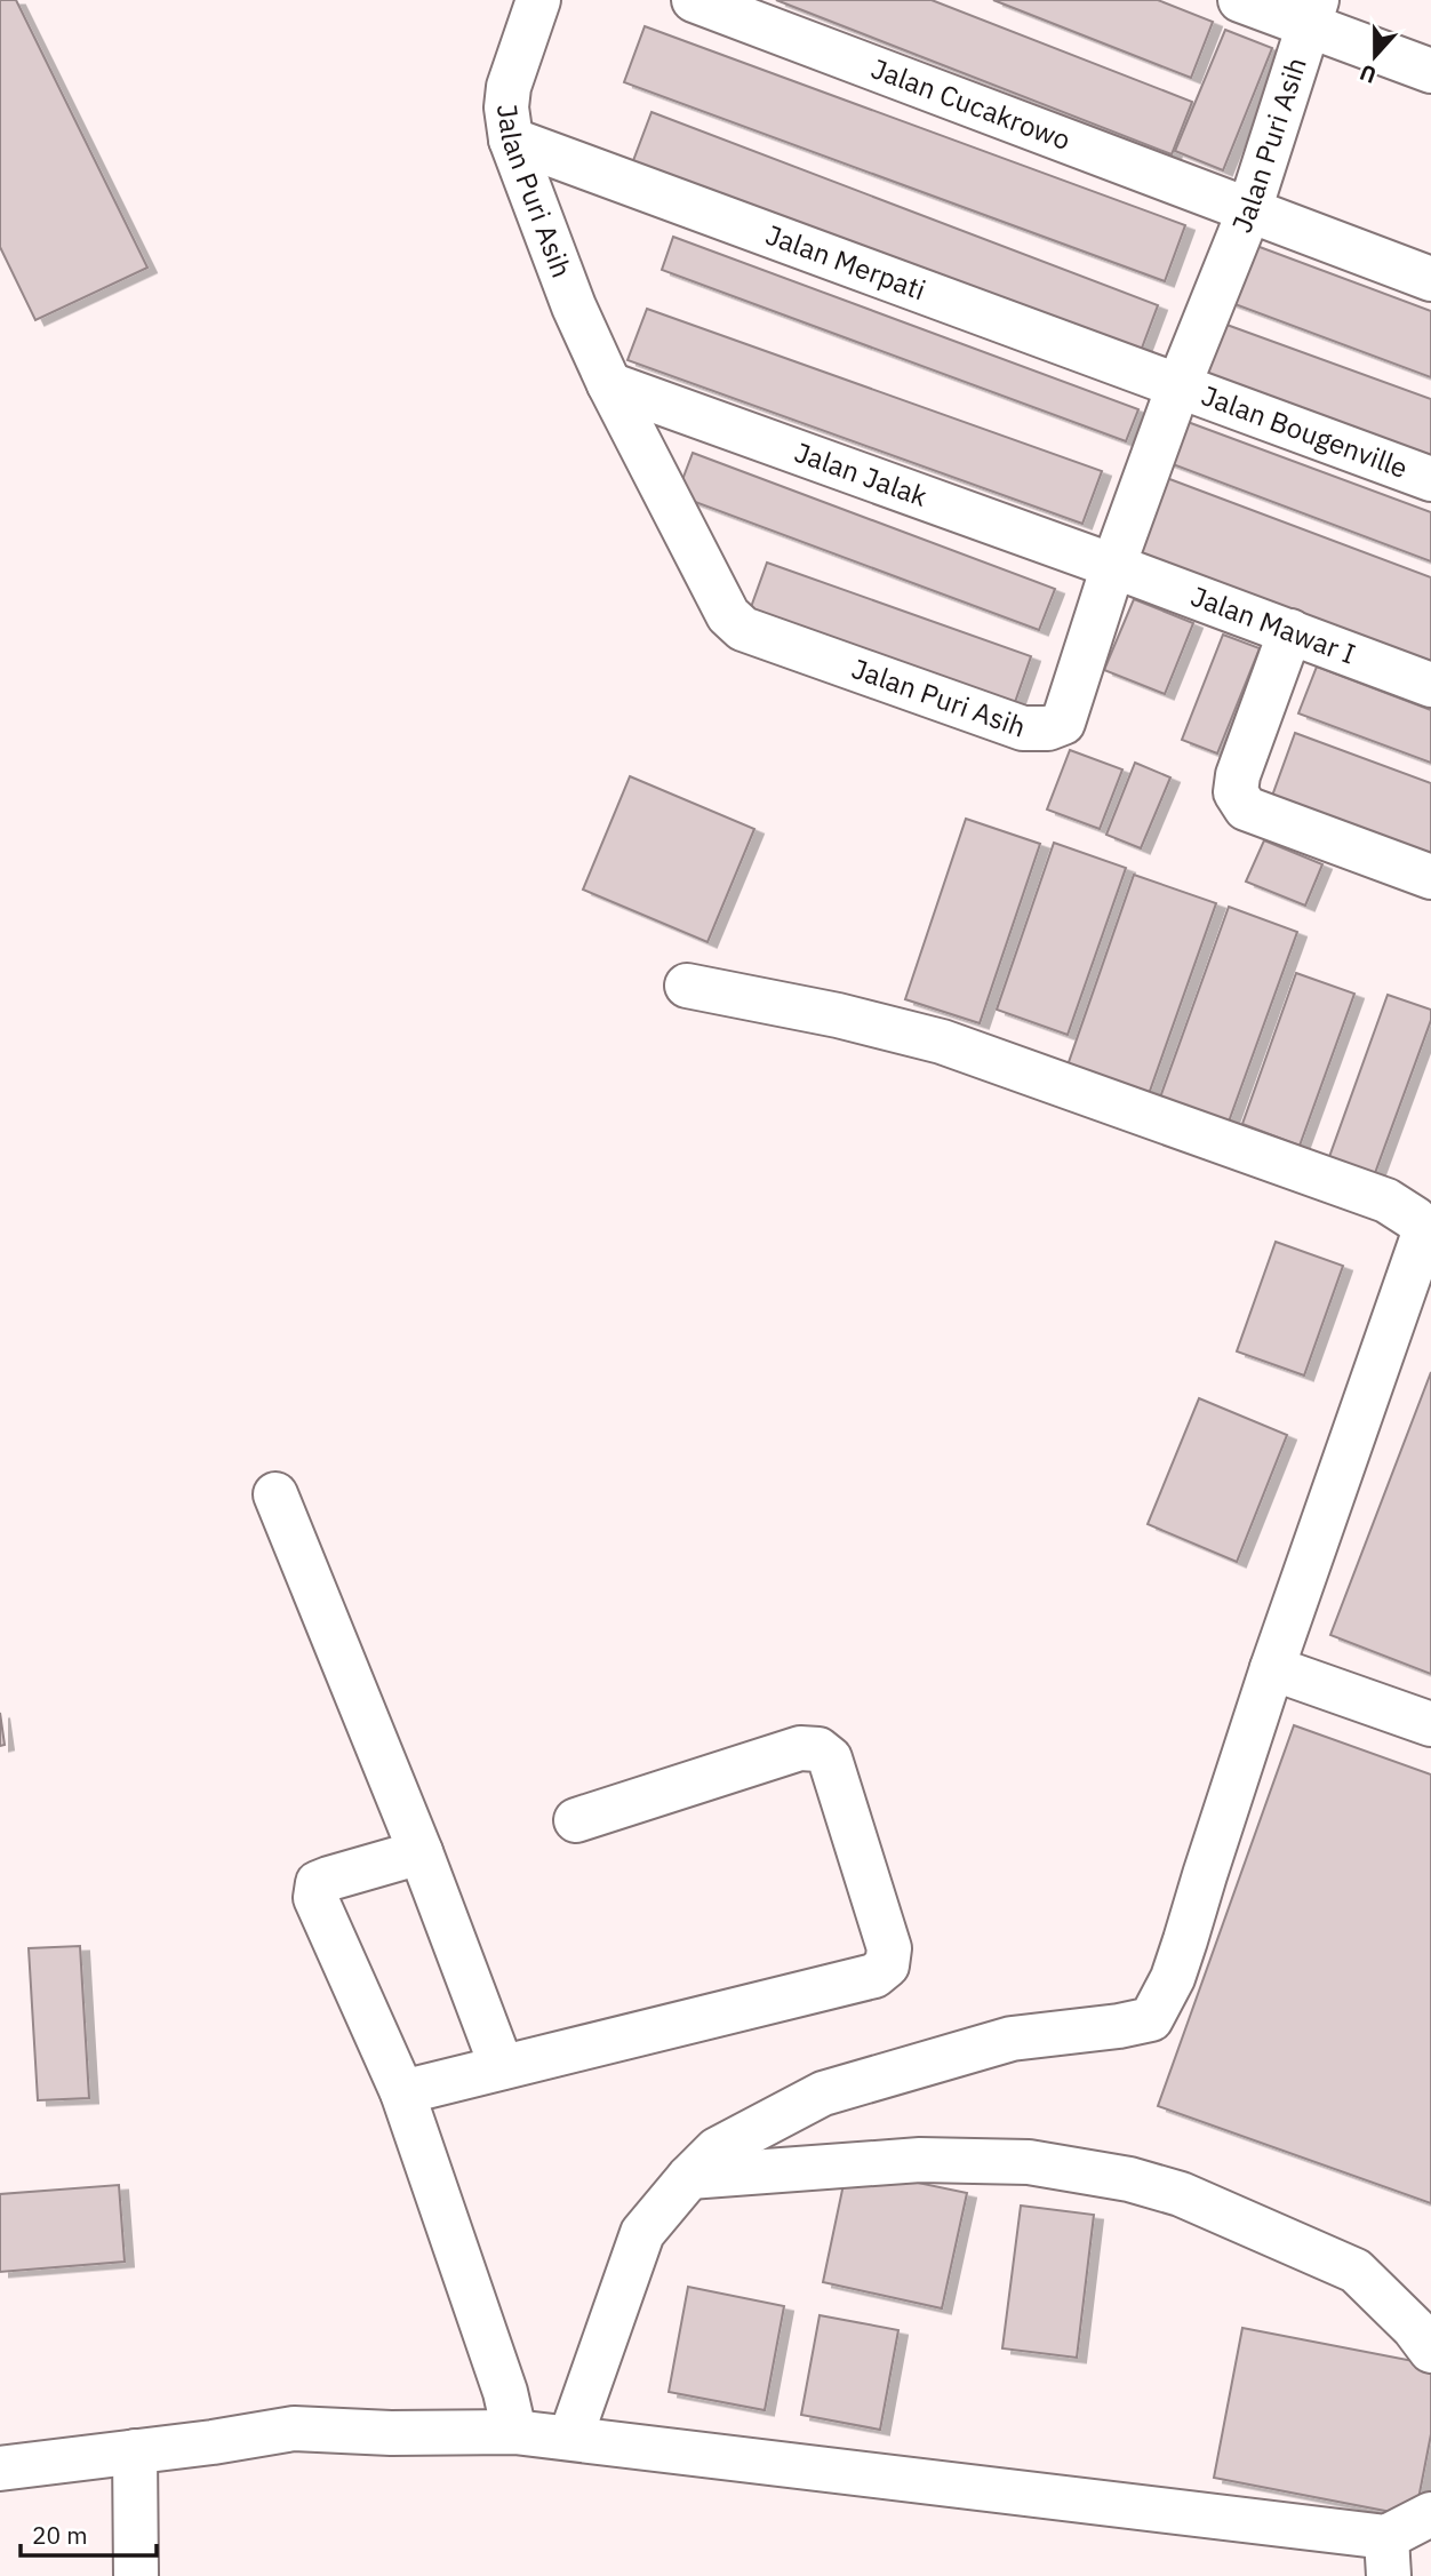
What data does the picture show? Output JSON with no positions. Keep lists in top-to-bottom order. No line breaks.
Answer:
{"streets":{"street":["Jalan Cucakrowo","Jalan Puri Asih","Jalan Merpati","Jalan Bougenville","Jalan Jalak","Jalan Mawar I"]},"crossings":[["Jalan Cucakrowo","Jalan Puri Asih"],["Jalan Puri Asih","Jalan Merpati"],["Jalan Puri Asih","Jalan Bougenville"],["Jalan Puri Asih","Jalan Jalak"],["Jalan Puri Asih","Jalan Mawar I"],["Jalan Merpati","Jalan Bougenville"],["Jalan Jalak","Jalan Mawar I"]],"scale_bar":"20 m","north":"bottom"}
